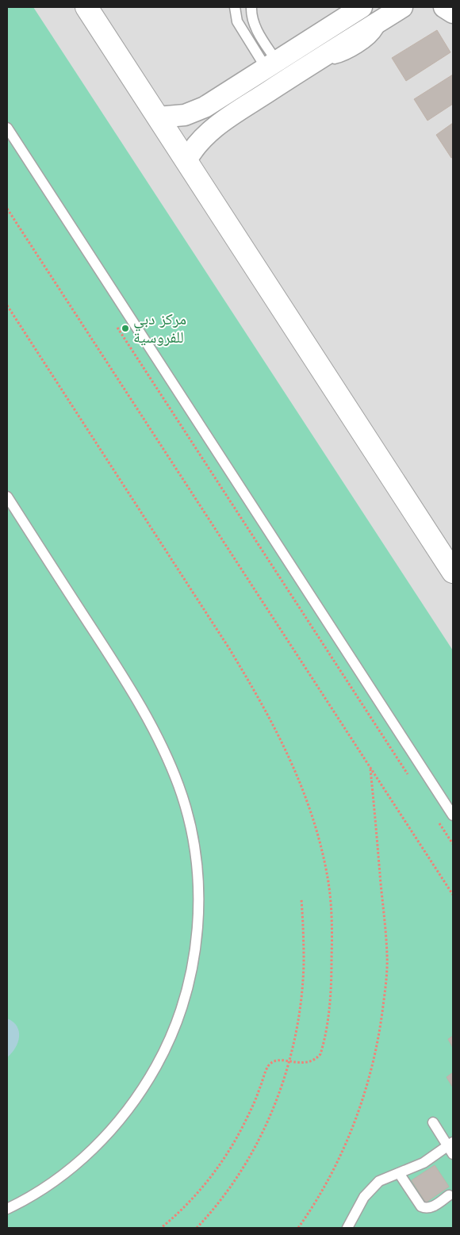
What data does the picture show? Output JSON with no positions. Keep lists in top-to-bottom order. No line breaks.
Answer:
{"places":["مركز دبي للفروسية"]}
